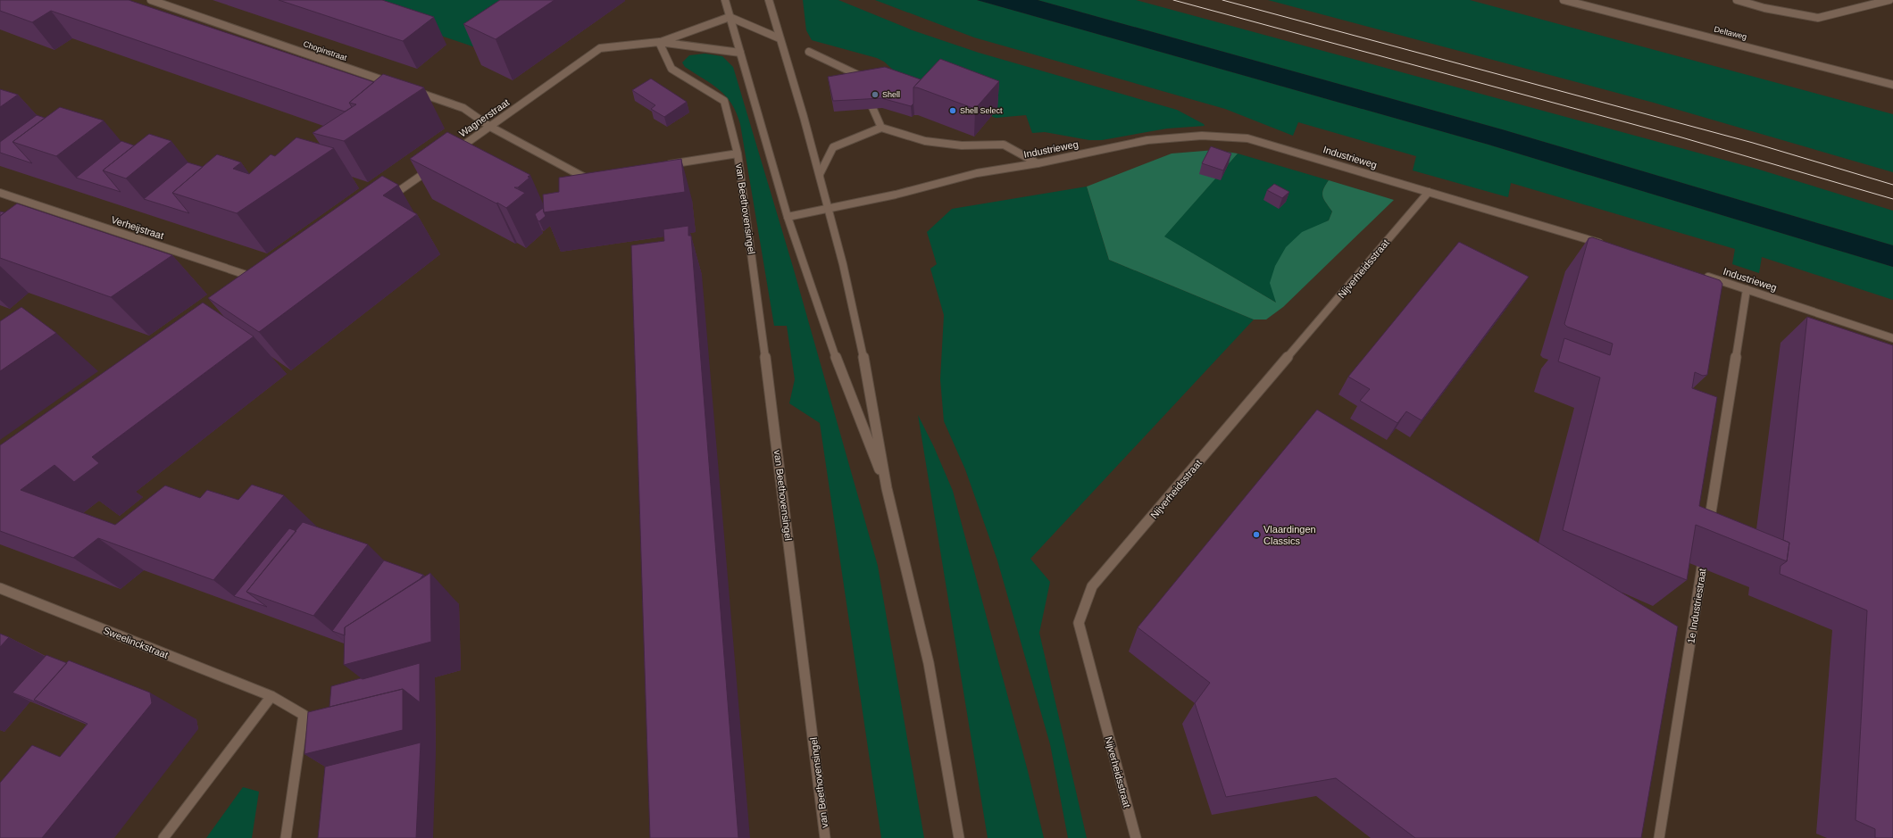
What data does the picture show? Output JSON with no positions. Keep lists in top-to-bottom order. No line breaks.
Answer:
{"streets":{"street":["Deltaweg","Chopinstraat","Wagnerstraat","Industrieweg","van Beethovensingel","Verheijstraat","Nijverheidsstraat","1e Industriestraat","Sweelinckstraat"]},"crossings":[["Wagnerstraat","van Beethovensingel"],["Industrieweg","Nijverheidsstraat"]],"places":["Shell","Shell Select","Vlaardingen Classics"]}
